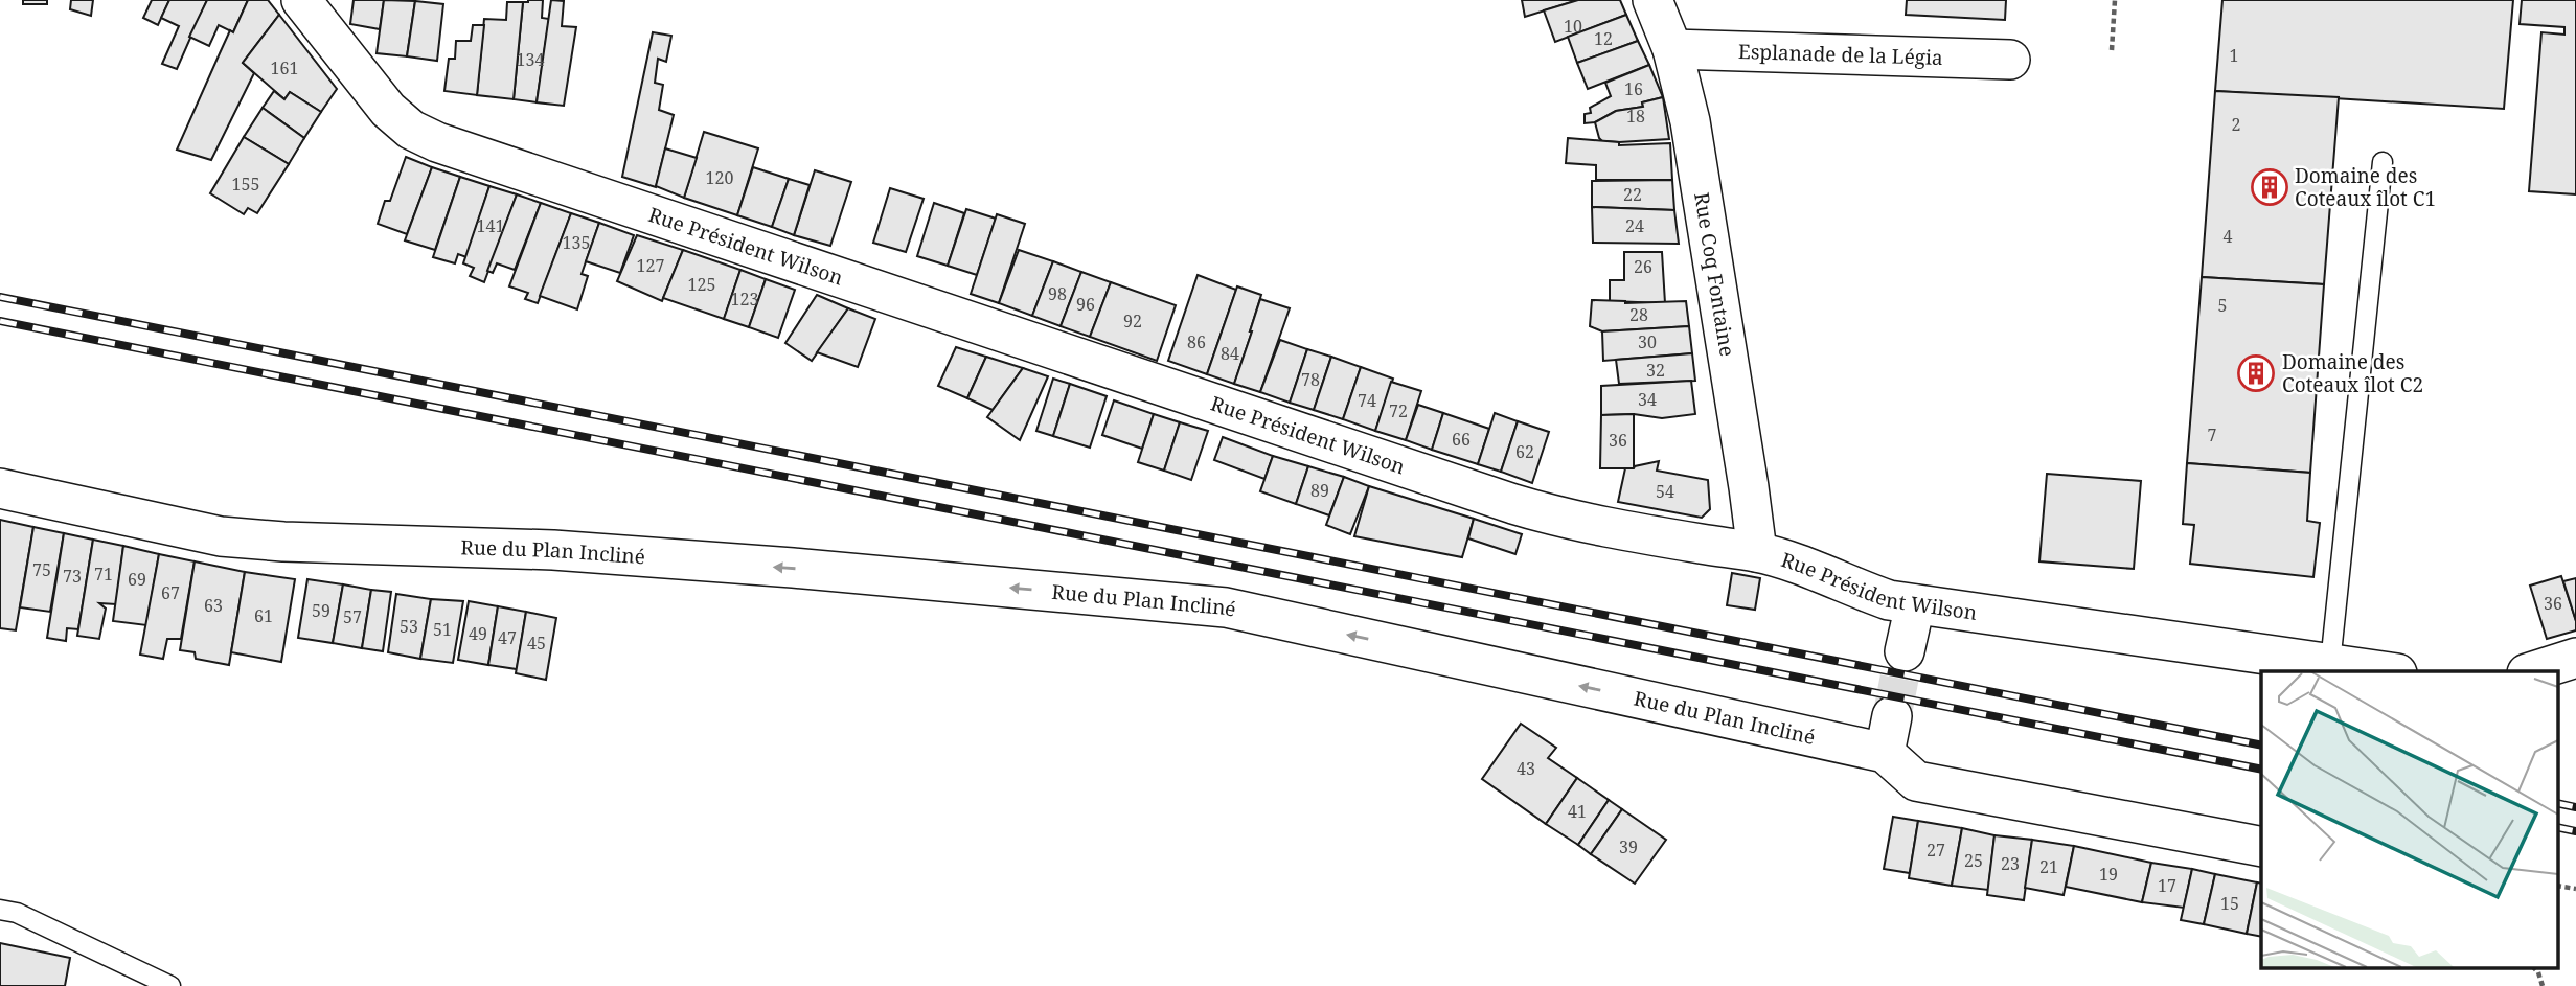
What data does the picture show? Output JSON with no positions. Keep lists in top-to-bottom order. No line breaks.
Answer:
{"streets":{"street":["Esplanade de la Légia","Rue Président Wilson","Rue Coq Fontaine","Rue du Plan Incliné"]},"crossings":[["Esplanade de la Légia","Rue Coq Fontaine"],["Rue Président Wilson","Rue Coq Fontaine"]],"one_way":["Rue du Plan Incliné"],"places":{"building":["Domaine des Coteaux îlot C1","Domaine des Coteaux îlot C2"]},"house_numbers":["10","12","1","134","161","16","18","2","120","155","22","141","24","4","135","127","26","125","98","123","96","5","28","92","86","30","84","32","78","34","74","72","7","66","36","62","89","54","75","71","73","69","67","36","63","59","61","57","53","51","49","47","45","43","41","39","27","25","23","21","19","17","15"]}
